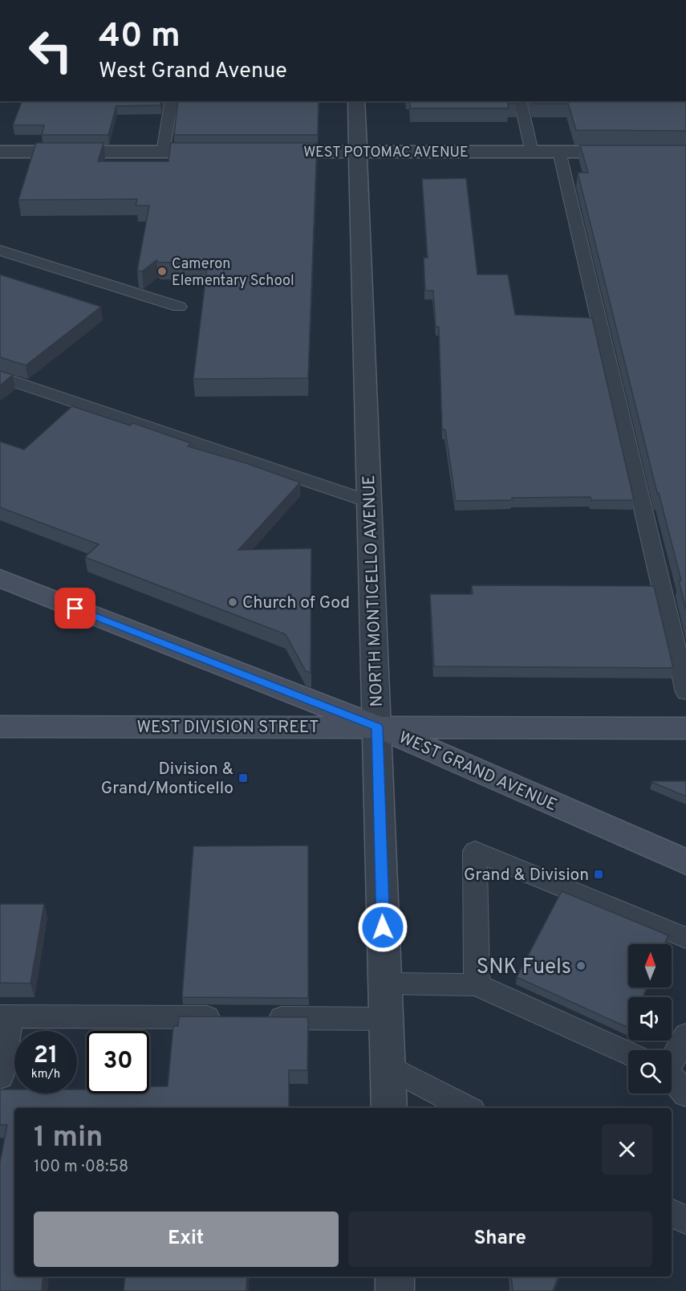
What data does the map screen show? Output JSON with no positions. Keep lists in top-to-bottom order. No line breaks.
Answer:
{"streets":{"main road":["WEST DIVISION STREET","WEST GRAND AVENUE"],"street":["WEST POTOMAC AVENUE","NORTH MONTICELLO AVENUE"]},"crossings":[["WEST POTOMAC AVENUE","NORTH MONTICELLO AVENUE"],["NORTH MONTICELLO AVENUE","WEST DIVISION STREET"],["NORTH MONTICELLO AVENUE","WEST GRAND AVENUE"],["WEST DIVISION STREET","WEST GRAND AVENUE"]],"places":{"other":["Cameron Elementary School","Church of God","SNK Fuels"],"transit":["Division & Grand/Monticello","Grand & Division"]},"north":"top","page":{"turn":["40 m","West Grand Avenue"],"speed":"21 km/h","limit":"30","heading":["1 min","100 m · 08:58"],"buttons":["Exit","Share"]}}
